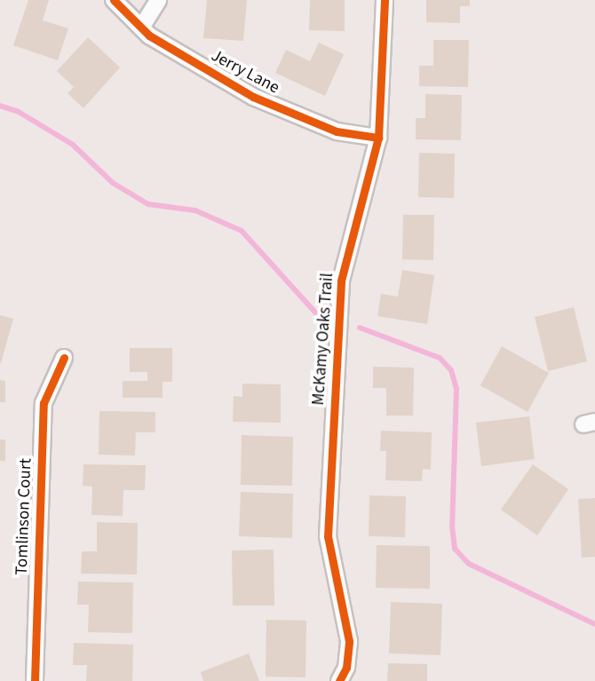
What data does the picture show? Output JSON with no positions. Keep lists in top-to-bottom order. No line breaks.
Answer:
{"streets":{"street":["Jerry Lane","McKamy Oaks Trail","Tomlinson Court"]},"crossings":[["Jerry Lane","McKamy Oaks Trail"]]}
